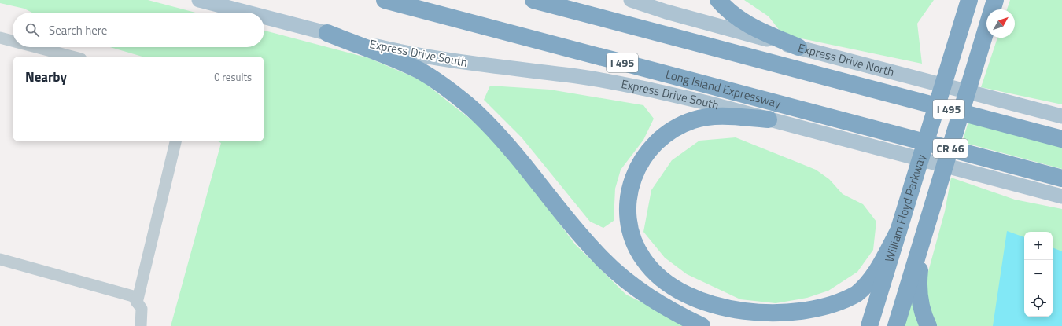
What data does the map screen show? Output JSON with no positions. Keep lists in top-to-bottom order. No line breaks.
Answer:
{"streets":{"highway":["I 495","Long Island Expressway","CR 46","William Floyd Parkway"],"main road":["Express Drive South","Express Drive North"]},"north":"top right","page":{"search":"Search here","heading":["Nearby","0 results"],"map_buttons":["+","−"]}}
